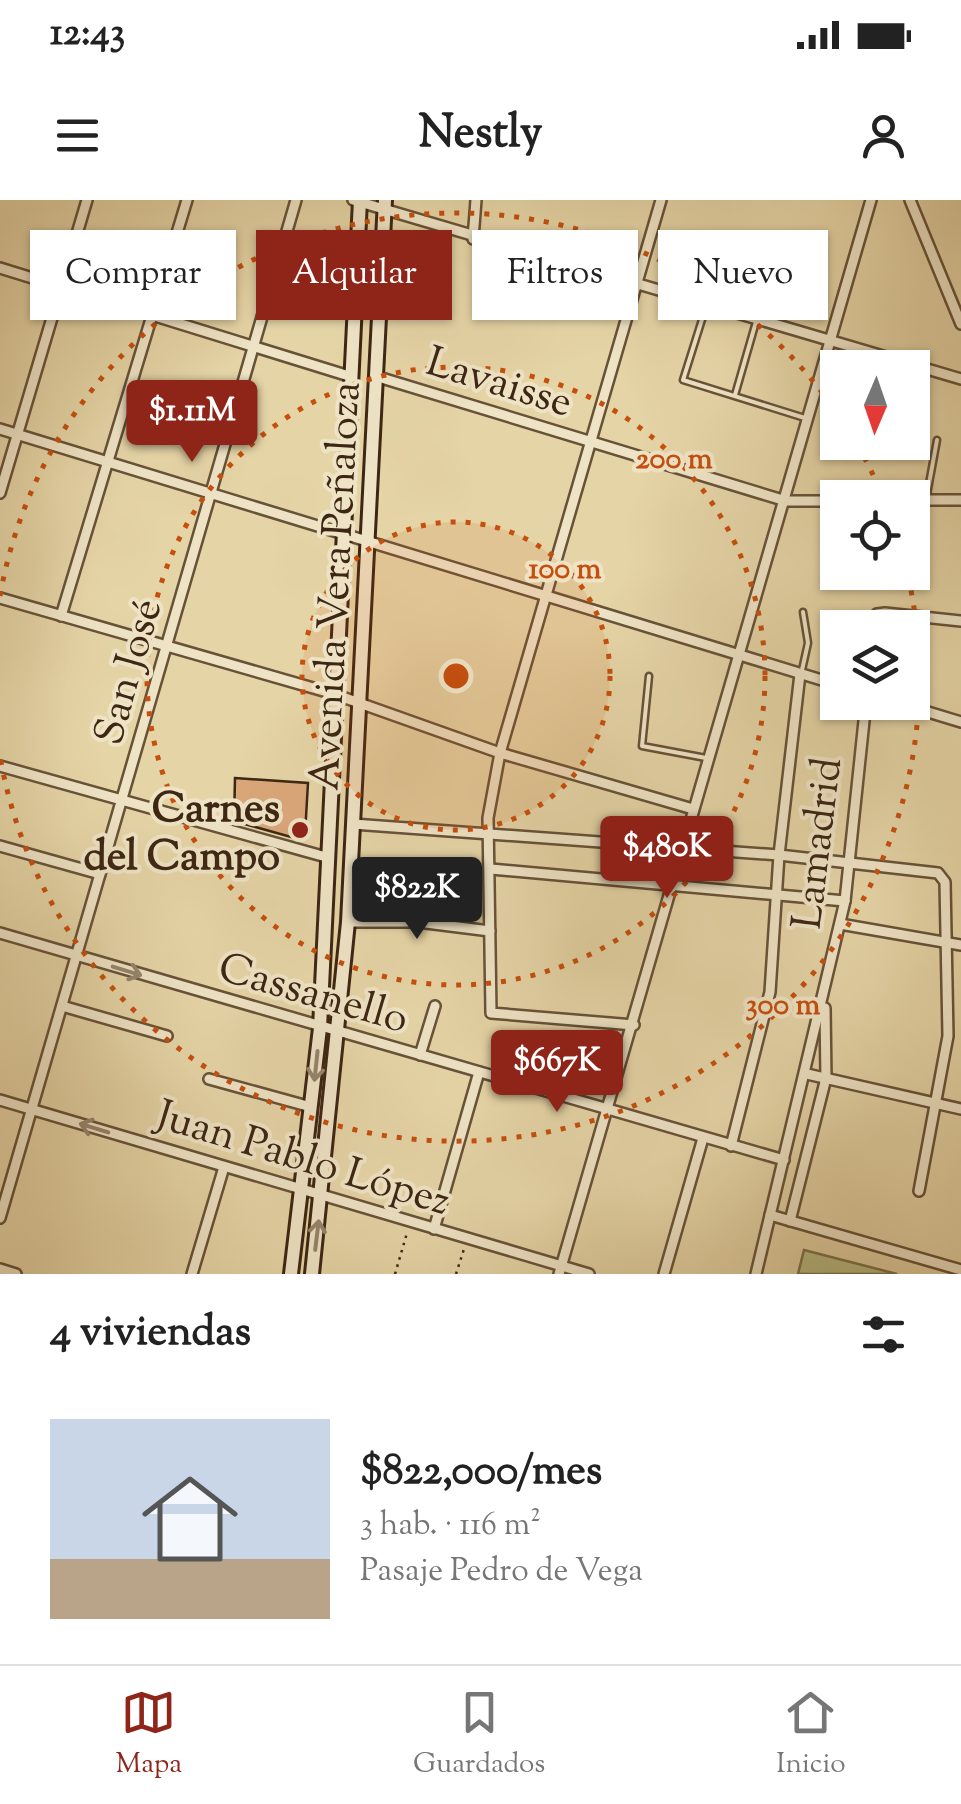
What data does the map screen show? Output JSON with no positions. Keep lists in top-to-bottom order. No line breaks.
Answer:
{"streets":{"main road":["Avenida Vera Peñaloza"],"street":["Lavaisse","San José","Lamadrid","Cassanello","Juan Pablo López"]},"crossings":[["Lavaisse","Avenida Vera Peñaloza"],["Avenida Vera Peñaloza","Cassanello"],["Avenida Vera Peñaloza","Juan Pablo López"],["San José","Cassanello"],["San José","Juan Pablo López"],["Lamadrid","Cassanello"]],"places":["Carnes del Campo"],"north":"bottom","page":{"status":"12:43","header":"Nestly","chip":["Comprar","Alquilar","Filtros","Nuevo"],"price":["$1.11M","$480K","$822K","$667K"],"heading":"4 viviendas","list":[{"name":"$822,000/mes","note":"3 hab. · 116 m² · Pasaje Pedro de Vega"}],"tabs":["Mapa","Guardados","Inicio"]},"rings":["200 m","100 m","300 m"]}
